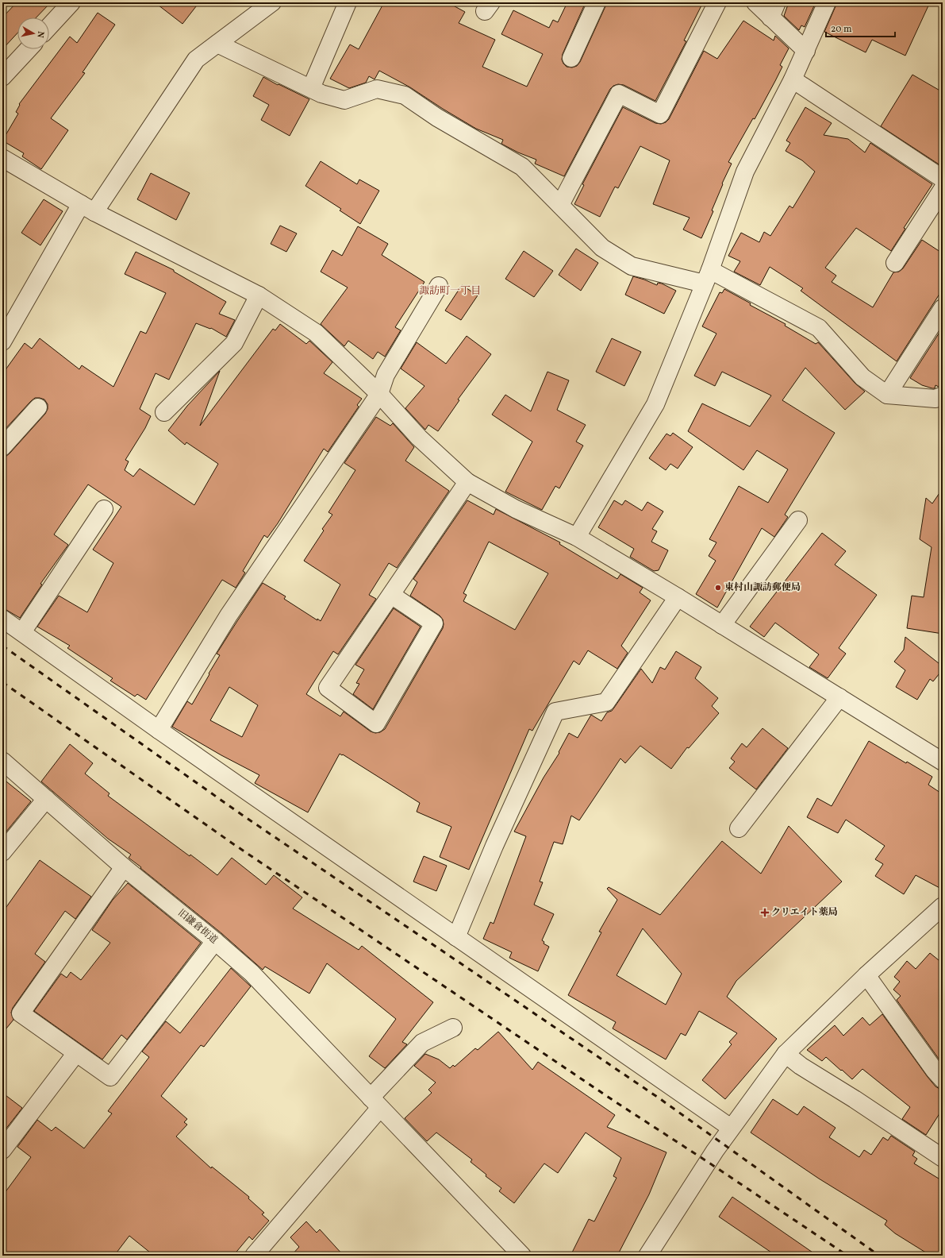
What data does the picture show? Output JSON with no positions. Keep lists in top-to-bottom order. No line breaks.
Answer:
{"streets":{"street":["旧鎌倉街道"]},"districts":["諏訪町一丁目"],"places":{"other":["東村山諏訪郵便局"],"health":["クリエイト薬局"]},"scale_bar":"20 m","north":"right"}
